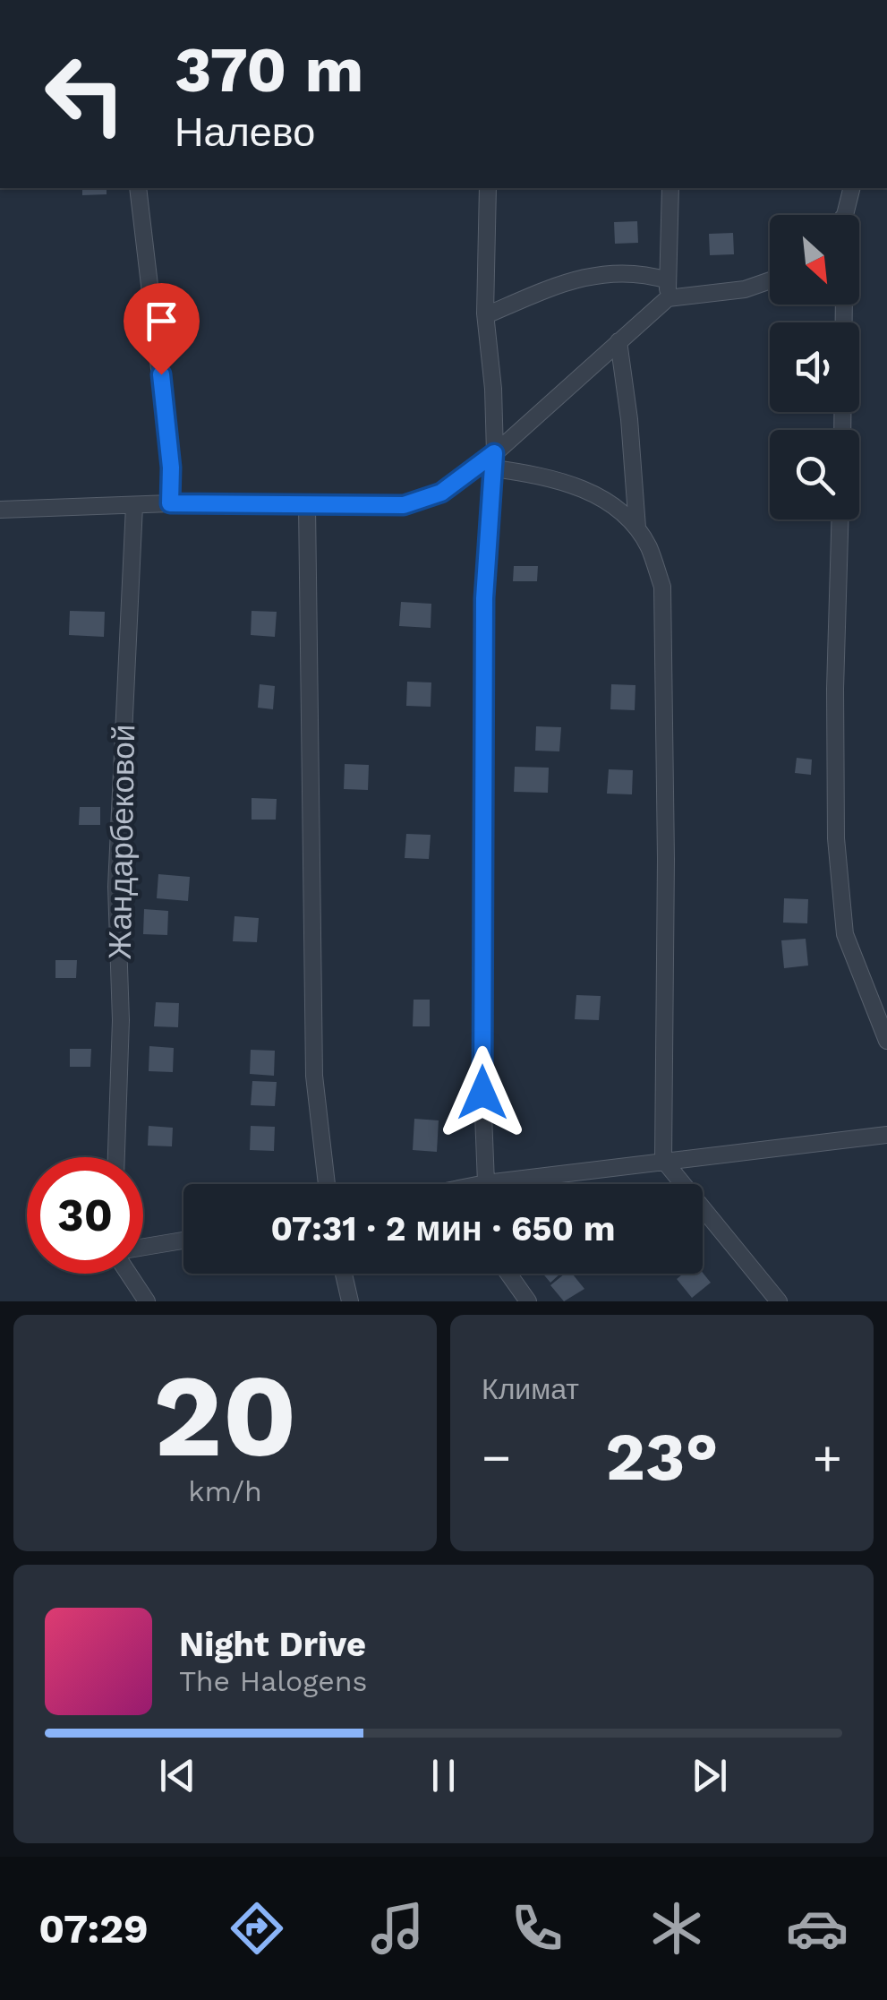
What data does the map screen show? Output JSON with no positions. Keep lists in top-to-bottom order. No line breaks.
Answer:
{"streets":{"street":["Жандарбековой"]},"north":"bottom right","page":{"turn":["370 m","Налево"],"limit":"30","trip":"07:31 · 2 мин · 650 m","tile":[["20","km/h"],"Климат"],"heat":["−","23°","+"],"song":["Night Drive","The Halogens"],"tabs":"07:29"}}
